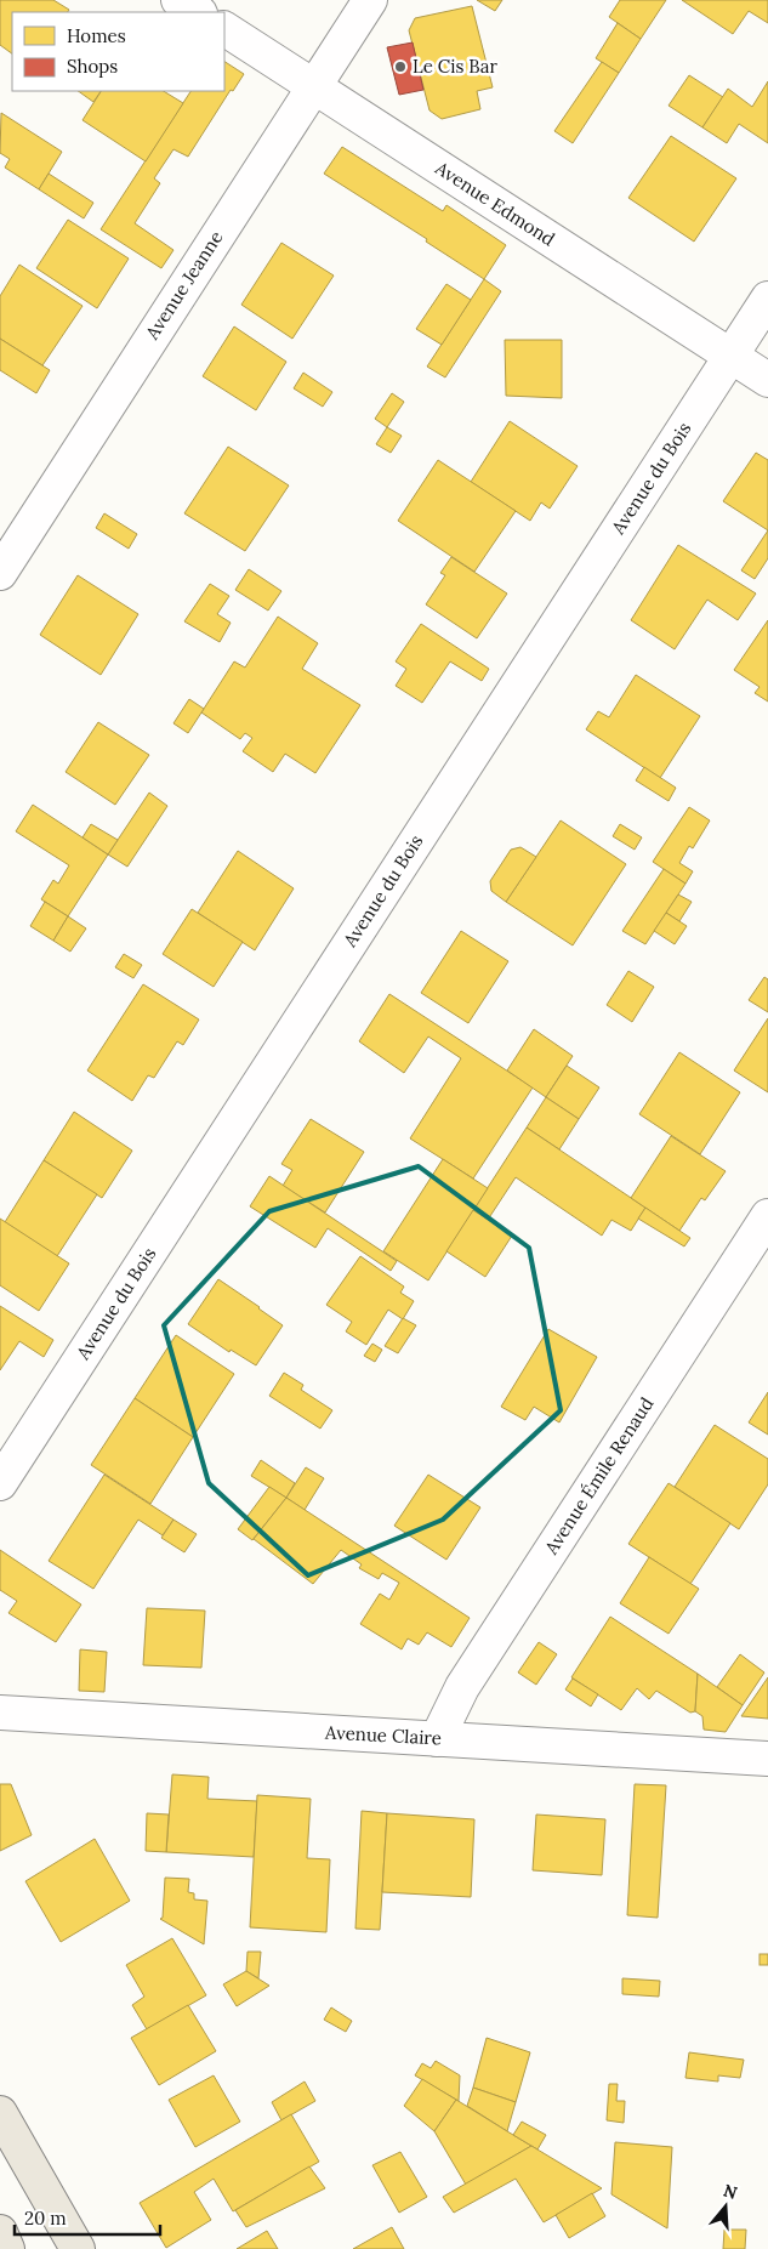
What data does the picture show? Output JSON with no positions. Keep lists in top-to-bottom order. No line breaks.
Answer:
{"streets":{"street":["Avenue Edmond","Avenue Jeanne","Avenue du Bois","Avenue Émile Renaud","Avenue Claire"]},"crossings":[["Avenue Edmond","Avenue Jeanne"],["Avenue Edmond","Avenue du Bois"],["Avenue Émile Renaud","Avenue Claire"]],"places":["Le Cis Bar"],"legend":["Homes","Shops"],"scale_bar":"20 m","north":"top"}
